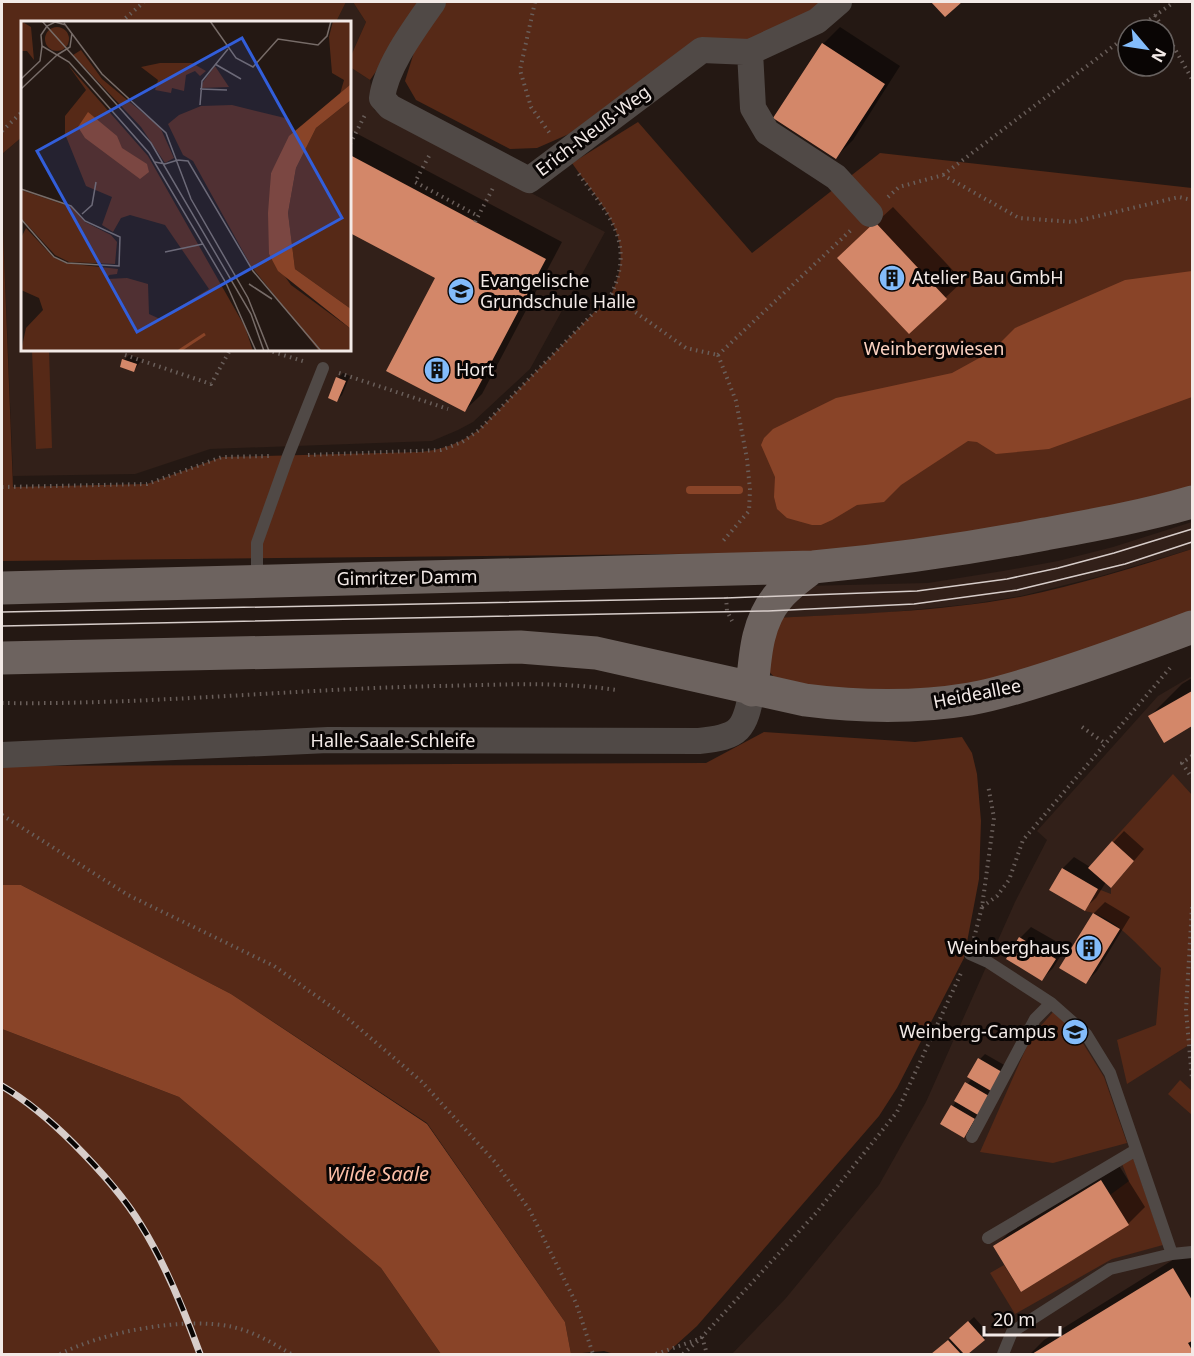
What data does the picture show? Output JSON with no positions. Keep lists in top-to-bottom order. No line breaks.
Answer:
{"streets":{"main road":["Gimritzer Damm","Heideallee"],"street":["Erich-Neuß-Weg","Halle-Saale-Schleife"]},"crossings":[["Heideallee","Halle-Saale-Schleife"]],"water":["Wilde Saale"],"parks":["Weinbergwiesen"],"places":{"building":["Atelier Bau GmbH","Hort","Weinberghaus"],"school or university":["Evangelische Grundschule Halle","Weinberg-Campus"]},"scale_bar":"20 m","north":"bottom right"}
